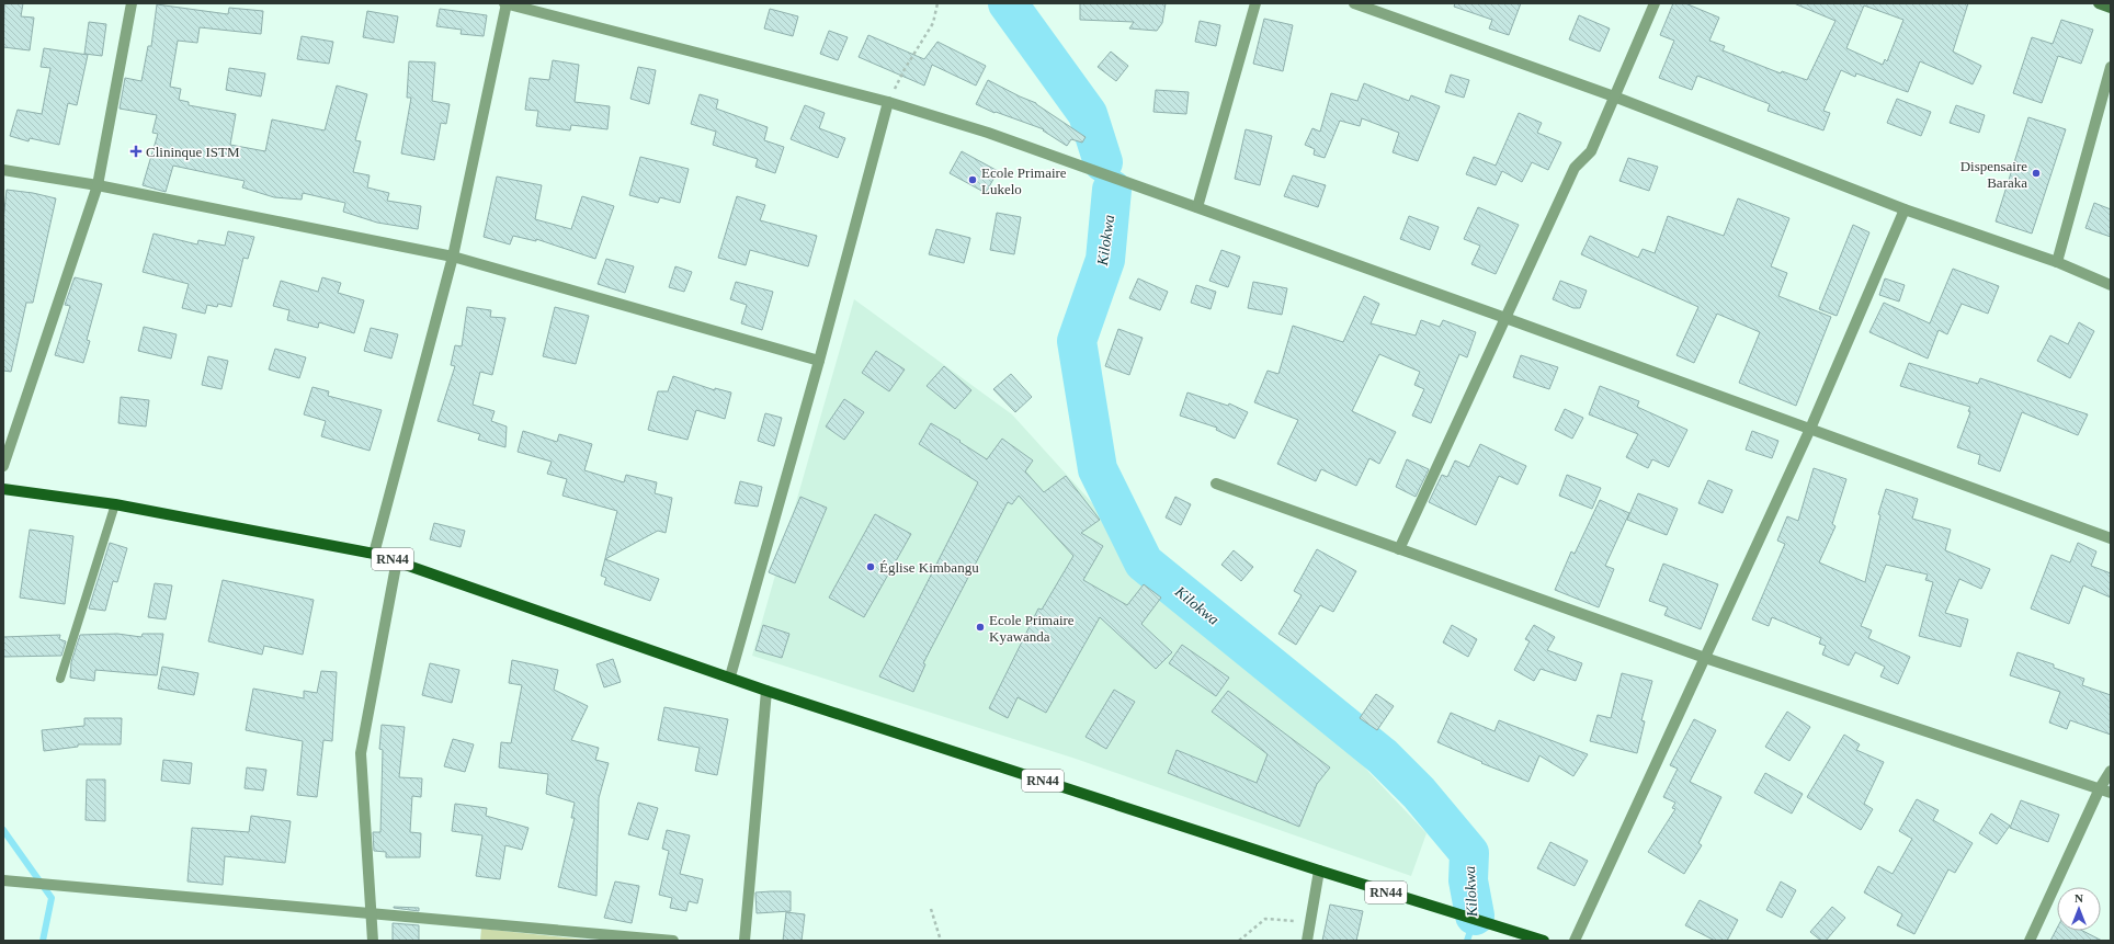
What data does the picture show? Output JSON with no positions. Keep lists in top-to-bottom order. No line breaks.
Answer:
{"streets":{"main road":["RN44"]},"water":["Kilokwa"],"places":{"health":["Clininque ISTM"],"other":["Dispensaire Baraka","Ecole Primaire Lukelo","Église Kimbangu","Ecole Primaire Kyawanda"]},"north":"top"}
